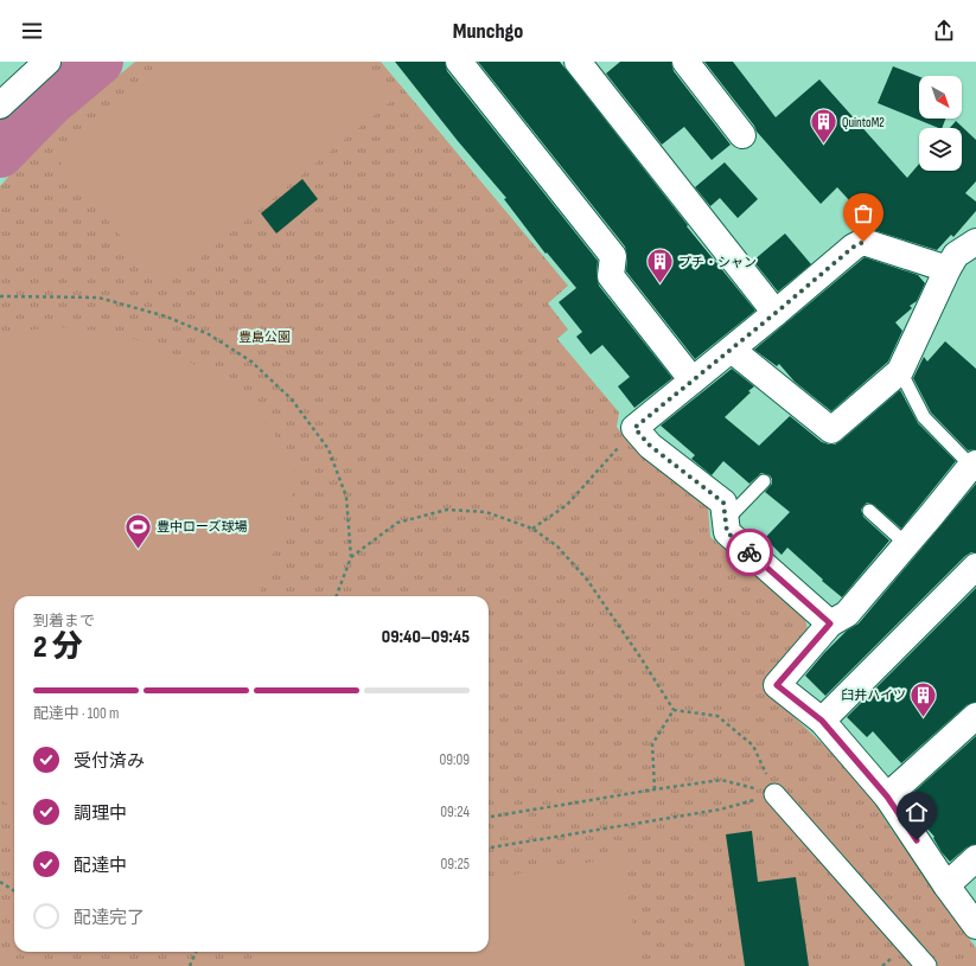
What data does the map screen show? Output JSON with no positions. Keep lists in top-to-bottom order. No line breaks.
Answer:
{"parks":["豊島公園"],"places":{"building":["QuintoM2","プチ・シャン","臼井ハイツ"],"sports":["豊中ローズ球場"]},"north":"bottom right","page":{"header":"Munchgo","heading":["2 分","到着まで","09:40–09:45"],"bar":"配達中 · 100 m","list":[["受付済み","09:09"],["調理中","09:24"],["配達中","09:25"],"配達完了"]}}
